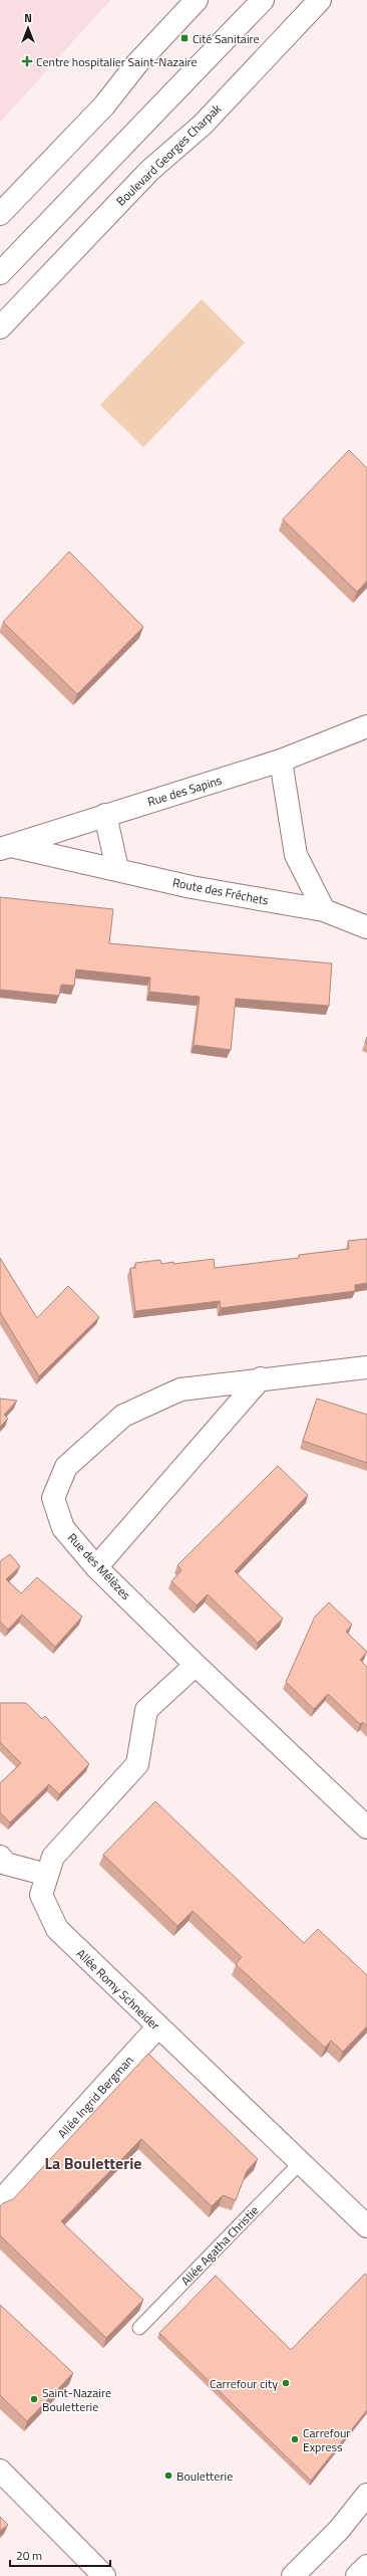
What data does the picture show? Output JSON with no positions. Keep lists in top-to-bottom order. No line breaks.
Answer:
{"streets":{"street":["Boulevard Georges Charpak","Rue des Sapins","Route des Fréchets","Rue des Mélèzes","Allée Romy Schneider","Allée Ingrid Bergman"],"lane":["Allée Agatha Christie"]},"crossings":[["Rue des Sapins","Route des Fréchets"],["Rue des Mélèzes","Allée Romy Schneider"],["Allée Romy Schneider","Allée Ingrid Bergman"],["Allée Romy Schneider","Allée Agatha Christie"]],"districts":["La Bouletterie"],"places":{"transit":["Cité Sanitaire"],"health":["Centre hospitalier Saint-Nazaire"],"other":["Carrefour city","Saint-Nazaire Bouletterie","Carrefour Express","Bouletterie"]},"scale_bar":"20 m","north":"top"}
